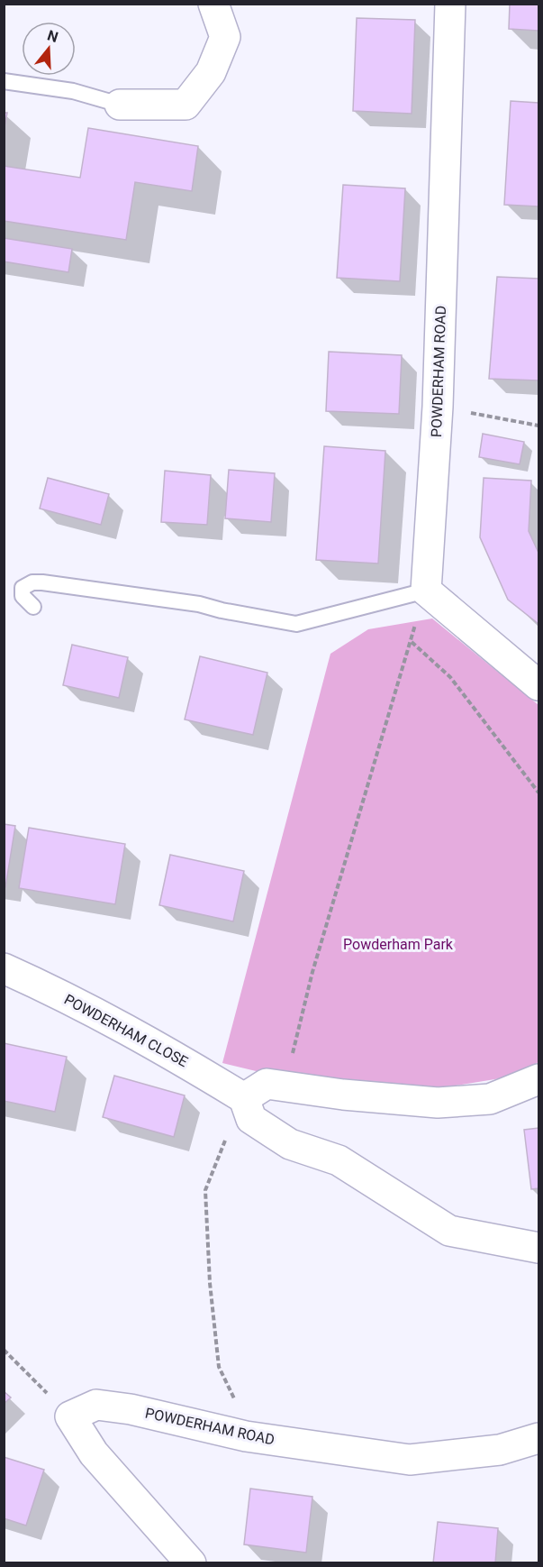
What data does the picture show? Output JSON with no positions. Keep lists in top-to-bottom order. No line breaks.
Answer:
{"streets":{"street":["POWDERHAM ROAD","POWDERHAM CLOSE"]},"parks":["Powderham Park"],"north":"top"}
